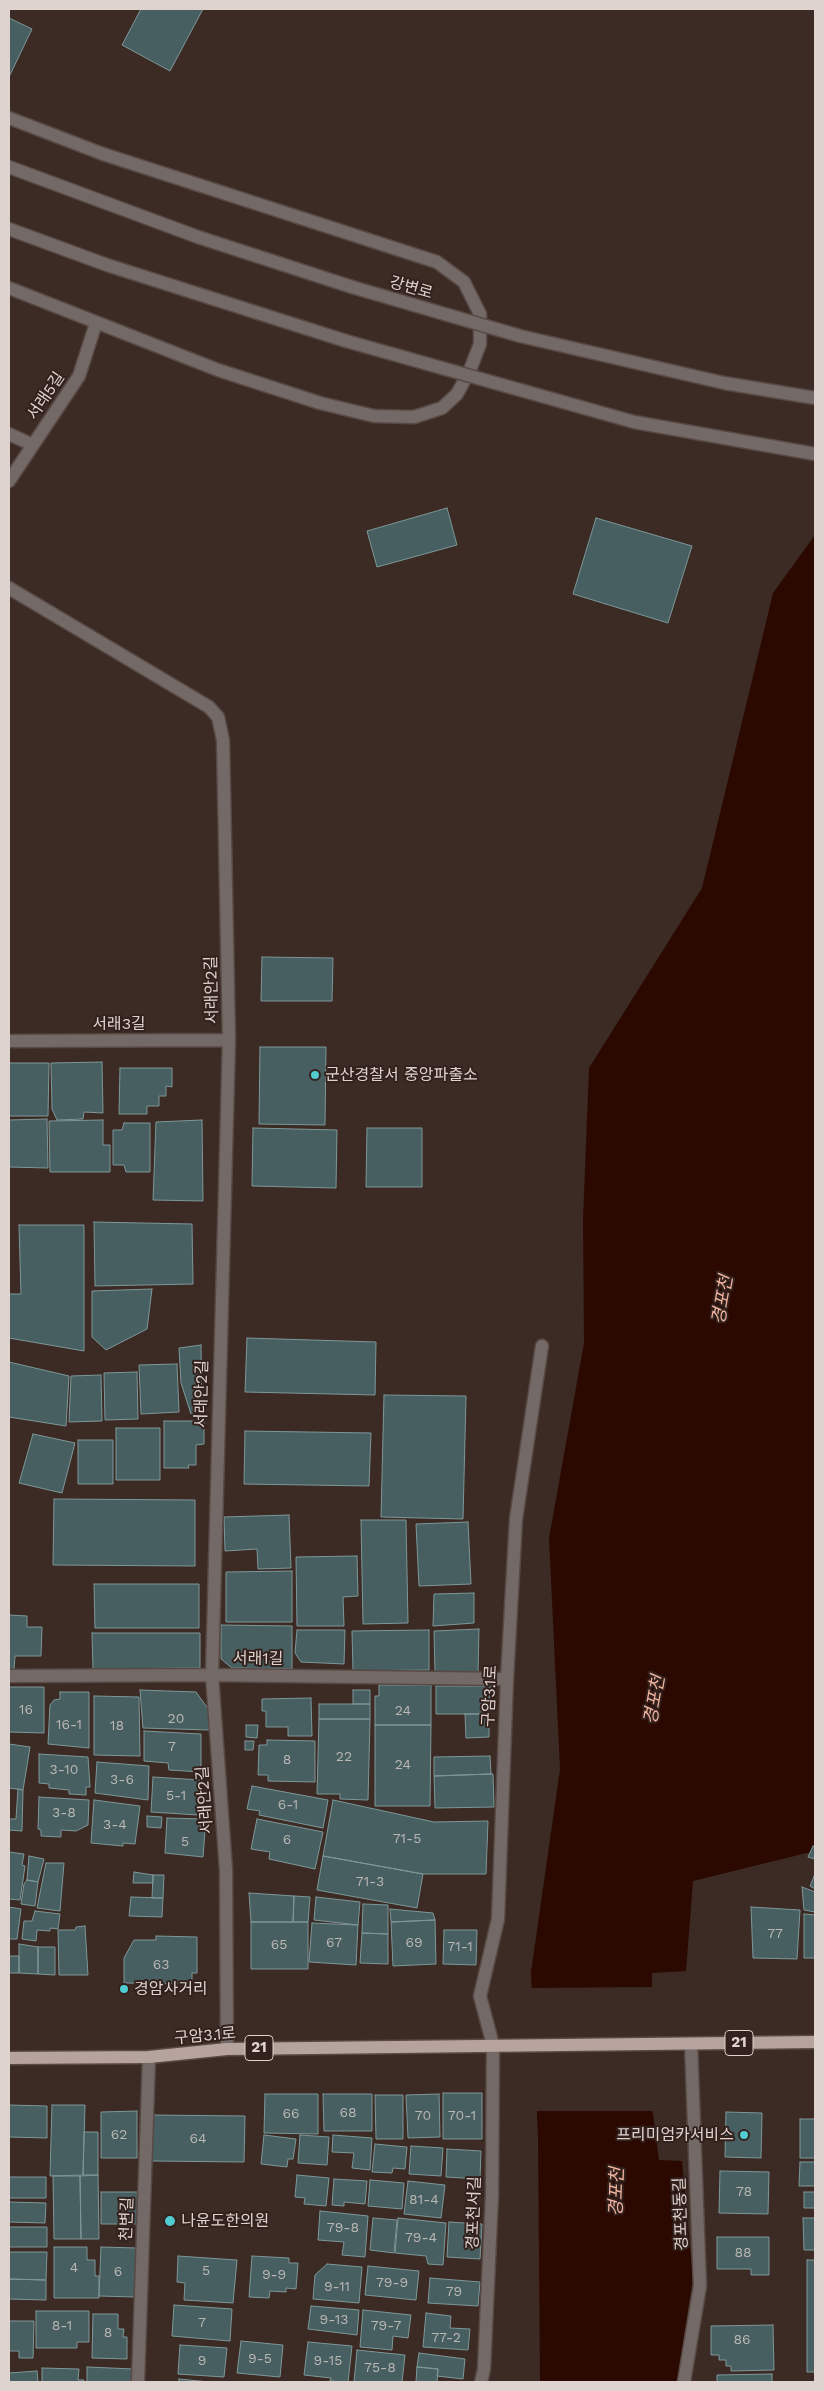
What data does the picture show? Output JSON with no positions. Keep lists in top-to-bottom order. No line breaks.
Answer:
{"streets":{"main road":["구암3.1로","21"],"street":["강변로","서래5길","서래안2길","서래3길","서래1길","경포천서길","경포천동길","천변길"]},"crossings":[["서래안2길","서래3길"],["서래안2길","서래1길"],["서래안2길","구암3.1로"],["서래1길","구암3.1로"],["구암3.1로","21"],["구암3.1로","경포천서길"],["구암3.1로","경포천동길"],["구암3.1로","천변길"],["21","경포천동길"]],"water":["경포천"],"places":["군산경찰서 중앙파출소","경암사거리","프리미엄카서비스","나윤도한의원"],"house_numbers":["16","24","20","16-1","18","7","22","8","24","3-10","3-6","5-1","6-1","3-8","3-4","71-5","6","5","71-3","77","67","69","65","71-1","63","68","66","70","70-1","62","64","78","81-4","79-8","79-4","88","4","5","6","9-9","79-9","9-11","79","9-13","7","8-1","79-7","8","77-2","86","9-5","9","9-15","75-8"]}
